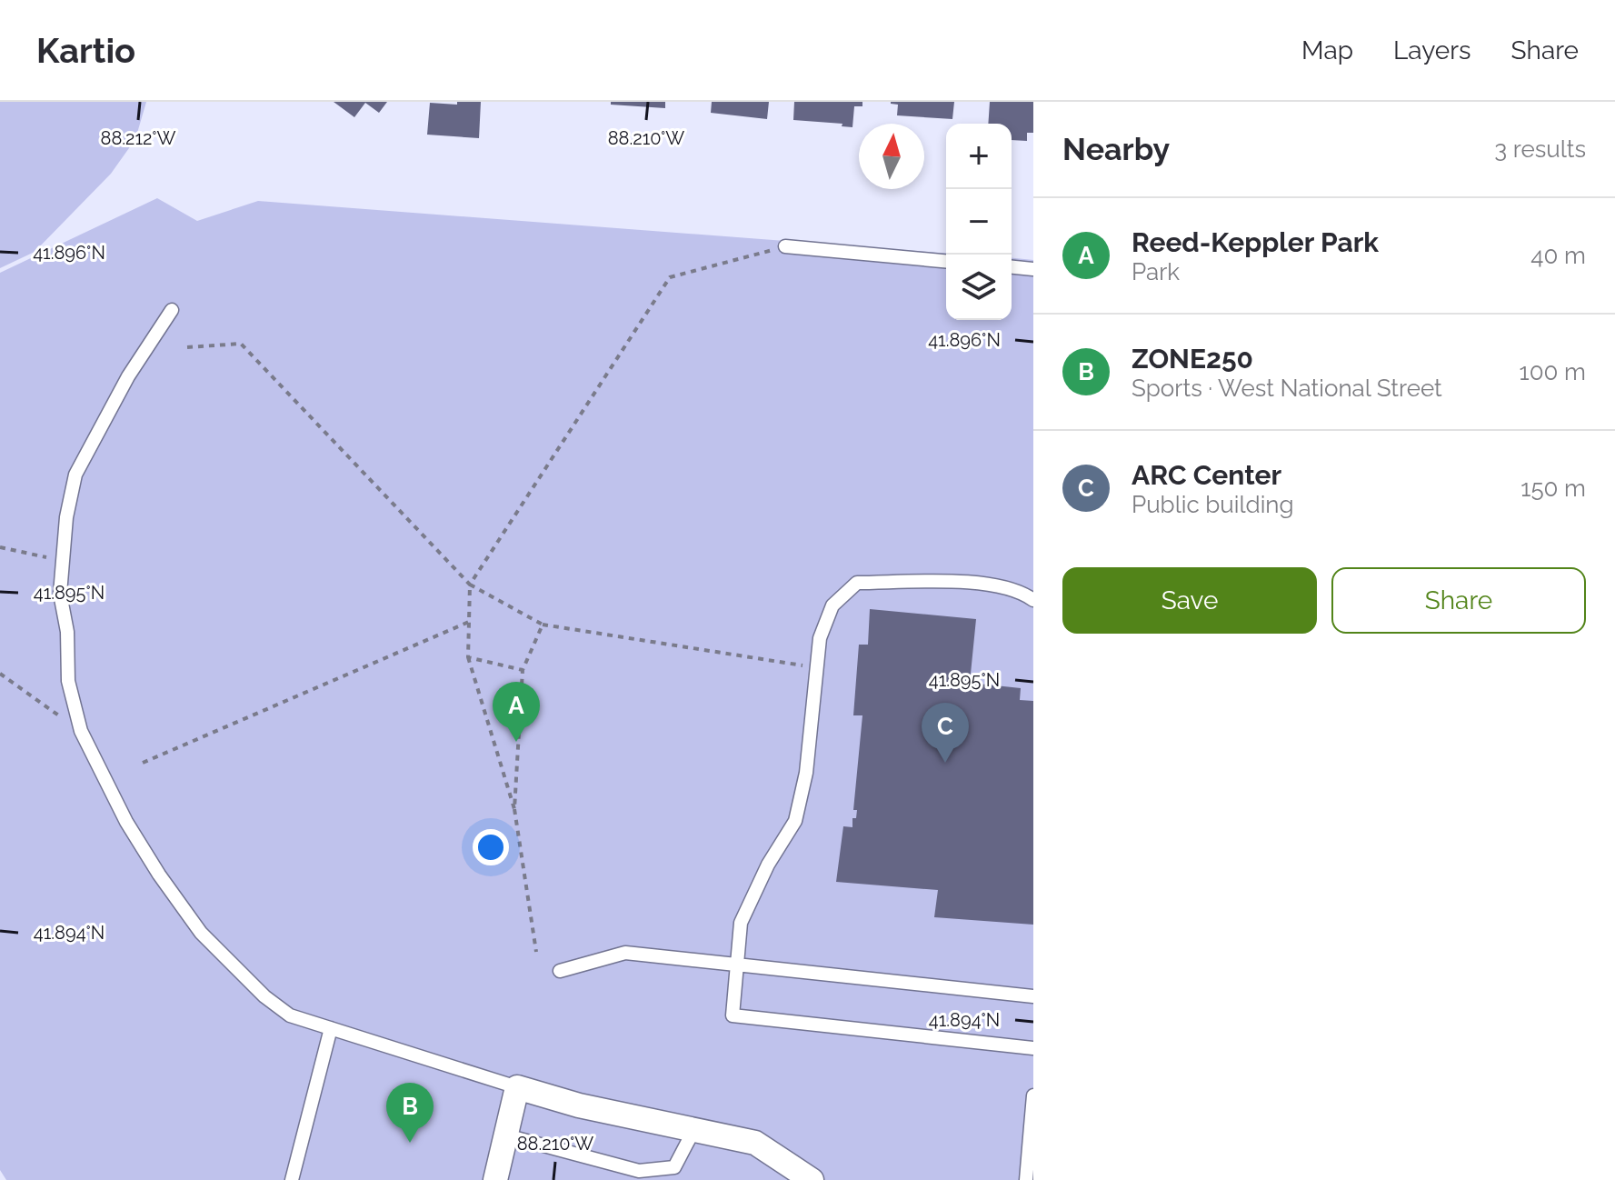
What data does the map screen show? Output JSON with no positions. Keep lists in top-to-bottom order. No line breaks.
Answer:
{"north":"top","page":{"header":"Kartio","nav":["Map","Layers","Share"],"heading":["Nearby","3 results"],"map_buttons":["+","−"],"list":[{"mark":"A","name":"Reed-Keppler Park","note":"Park","value":"40 m"},{"mark":"B","name":"ZONE250","note":"Sports · West National Street","value":"100 m"},{"mark":"C","name":"ARC Center","note":"Public building","value":"150 m"}],"buttons":["Save","Share"],"pins":["A","C","B"]},"coordinates":["88.212°W","88.210°W","41.896°N","41.895°N","41.894°N"]}
